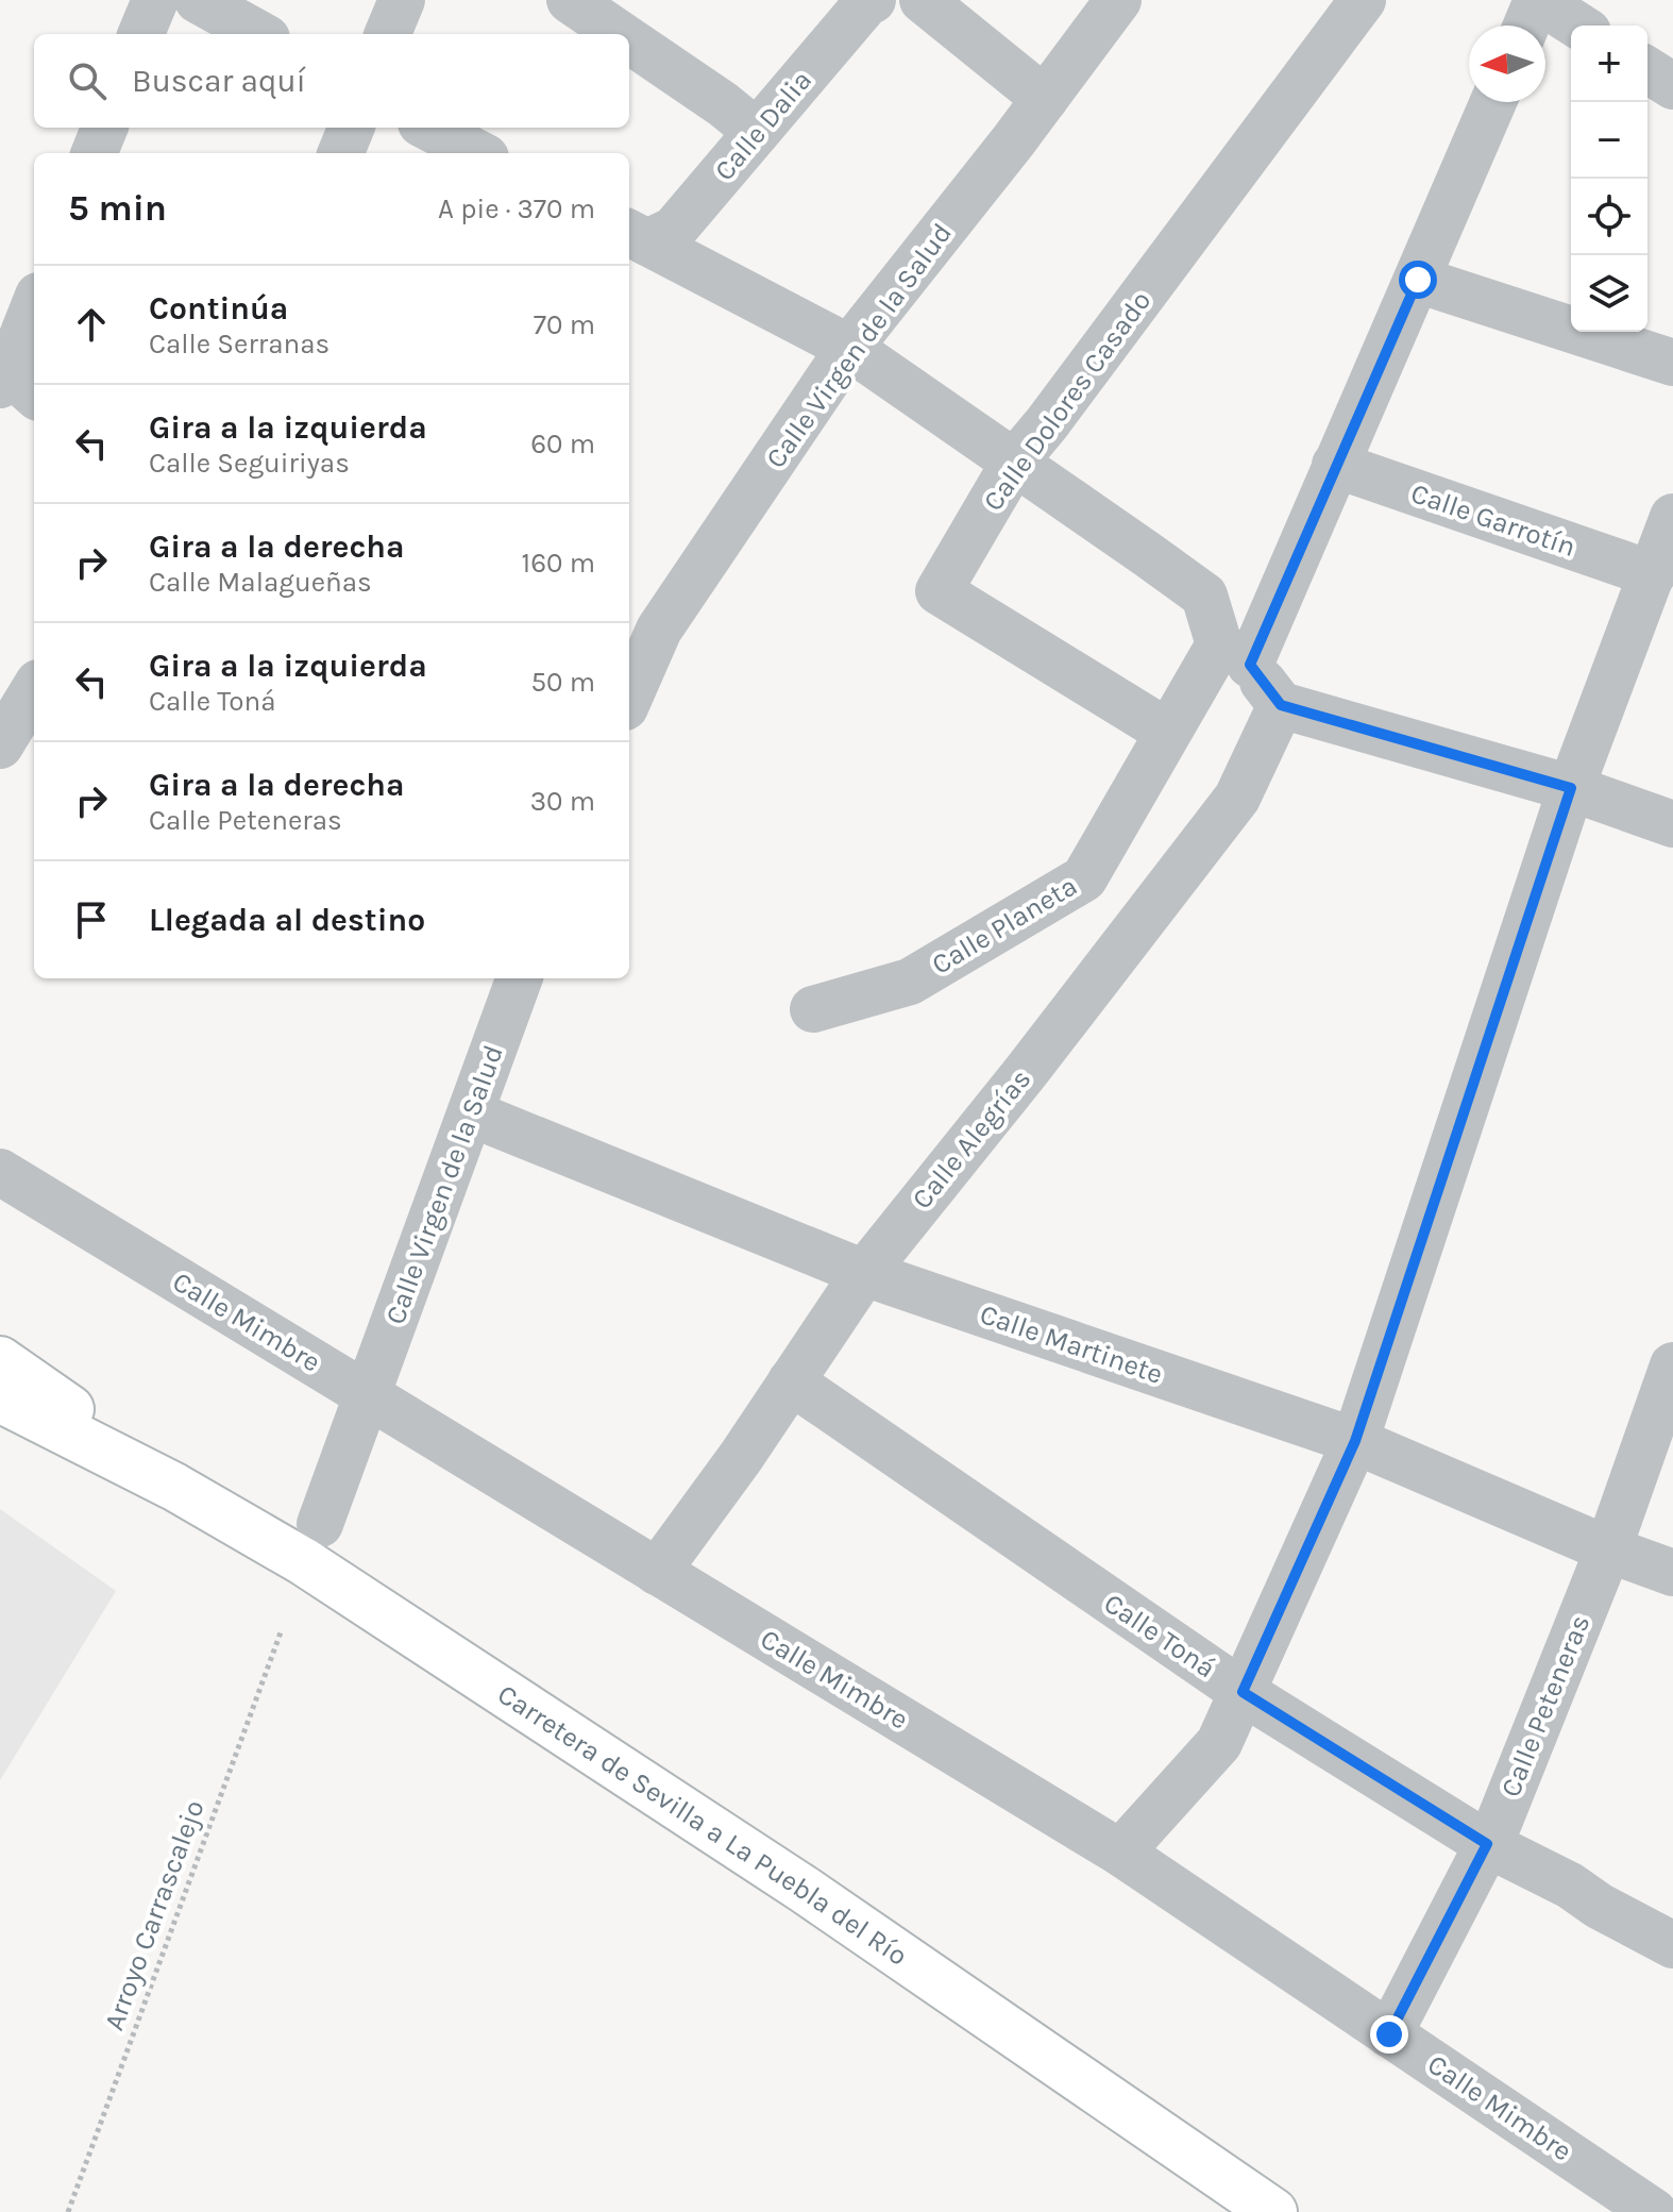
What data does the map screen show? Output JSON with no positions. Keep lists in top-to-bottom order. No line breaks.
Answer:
{"streets":{"main road":["Carretera de Sevilla a La Puebla del Río"],"street":["Calle Dalia","Calle Virgen de la Salud","Calle Dolores Casado","Calle Garrotín","Calle Planeta","Calle Alegrías","Calle Mimbre","Calle Martinete","Calle Toná","Calle Peteneras"],"path":["Arroyo Carrascalejo"]},"crossings":[["Calle Virgen de la Salud","Calle Mimbre"],["Calle Virgen de la Salud","Calle Martinete"],["Calle Dolores Casado","Calle Planeta"],["Calle Garrotín","Calle Planeta"],["Calle Alegrías","Calle Mimbre"],["Calle Alegrías","Calle Martinete"],["Calle Alegrías","Calle Toná"],["Calle Mimbre","Calle Peteneras"],["Calle Martinete","Calle Peteneras"],["Calle Toná","Calle Peteneras"]],"north":"left","page":{"map_buttons":["+","−"],"search":"Buscar aquí","heading":["5 min","A pie · 370 m"],"list":[["Continúa","Calle Serranas","70 m"],["Gira a la izquierda","Calle Seguiriyas","60 m"],["Gira a la derecha","Calle Malagueñas","160 m"],["Gira a la izquierda","Calle Toná","50 m"],["Gira a la derecha","Calle Peteneras","30 m"],"Llegada al destino"]}}
